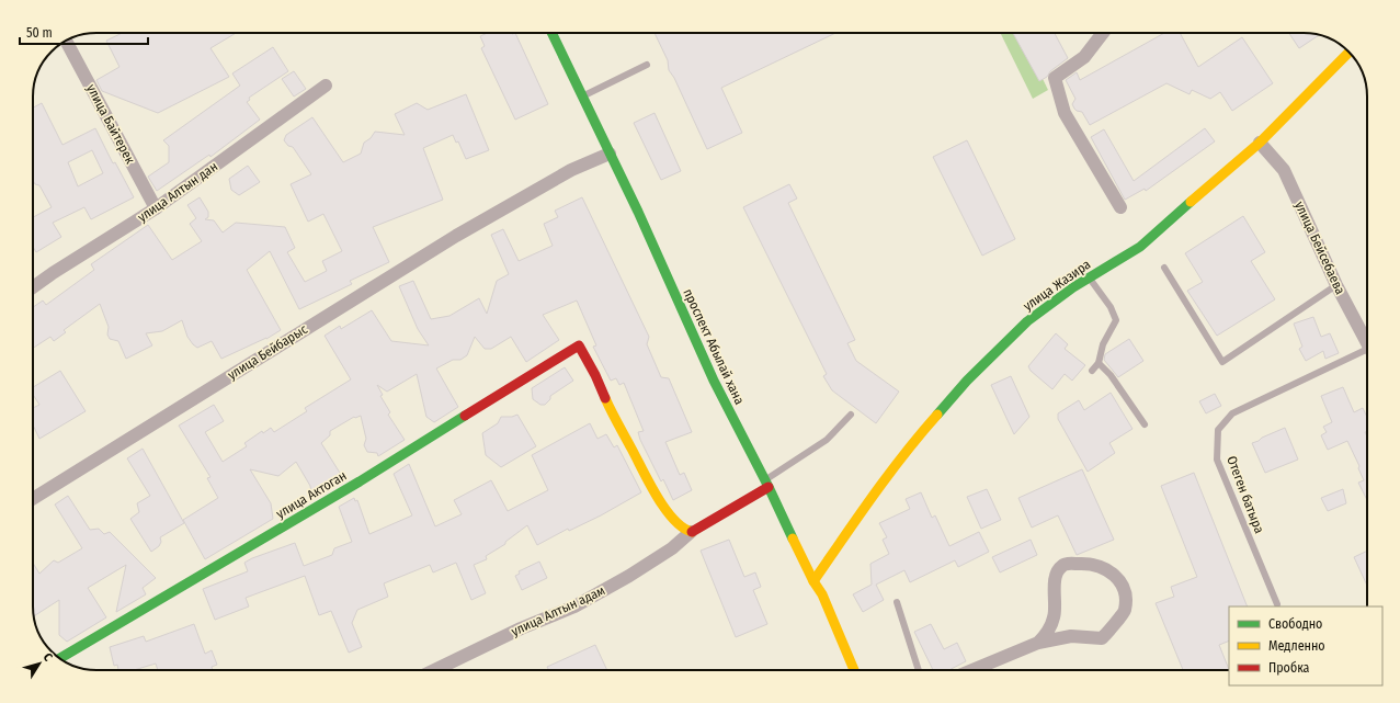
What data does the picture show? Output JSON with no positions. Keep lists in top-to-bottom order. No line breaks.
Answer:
{"streets":{"street":["улица Байтерек","улица Алтын дан","улица Бейсебаева","улица Жазира","проспект Абылай хана","улица Бейбарыс","улица Актоган","улица Алтын адам"],"lane":["Отеген батыра"]},"crossings":[["улица Байтерек","улица Алтын дан"],["улица Бейсебаева","улица Жазира"],["улица Жазира","проспект Абылай хана"],["проспект Абылай хана","улица Бейбарыс"],["улица Актоган","улица Алтын адам"]],"legend":["Свободно","Медленно","Пробка"],"scale_bar":"50 m","north":"top right"}
